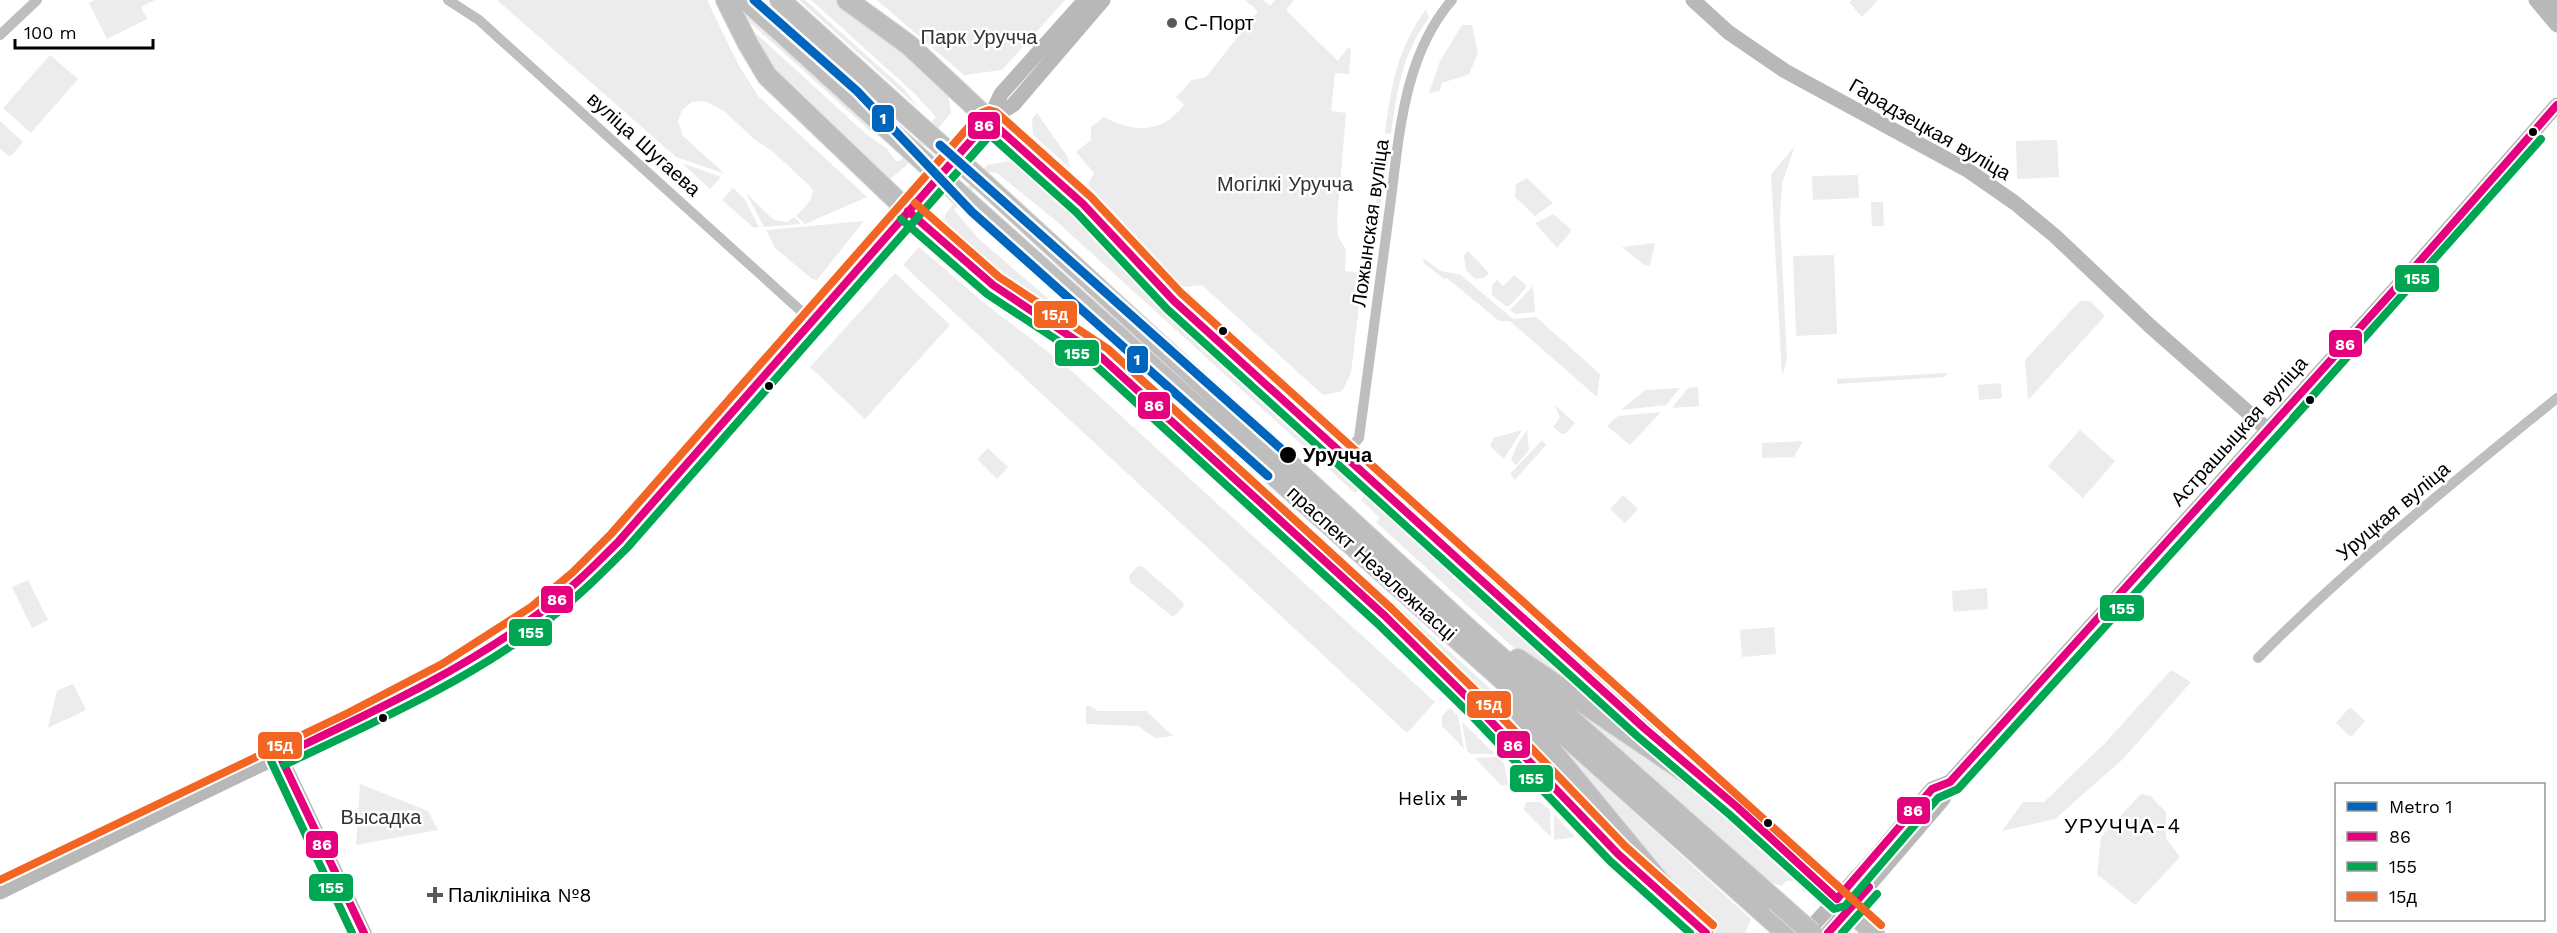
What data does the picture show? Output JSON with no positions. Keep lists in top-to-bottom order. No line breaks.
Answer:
{"streets":{"highway":["праспект Незалежнасці"],"main road":["Гарадзецкая вуліца","Астрашыцкая вуліца"],"street":["вуліца Шугаева","Ложынская вуліца","Уруцкая вуліца"]},"crossings":[["Гарадзецкая вуліца","Астрашыцкая вуліца"]],"districts":["УРУЧЧА-4"],"parks":["Парк Уручча","Могілкі Уручча","Высадка"],"places":{"other":["С-Порт","Уручча"],"health":["Helix","Паліклініка №8"]},"lines":["metro line 1","transit line 86","transit line 15д","transit line 155"],"legend":["Metro 1","86","155","15д"],"scale_bar":"100 m"}
